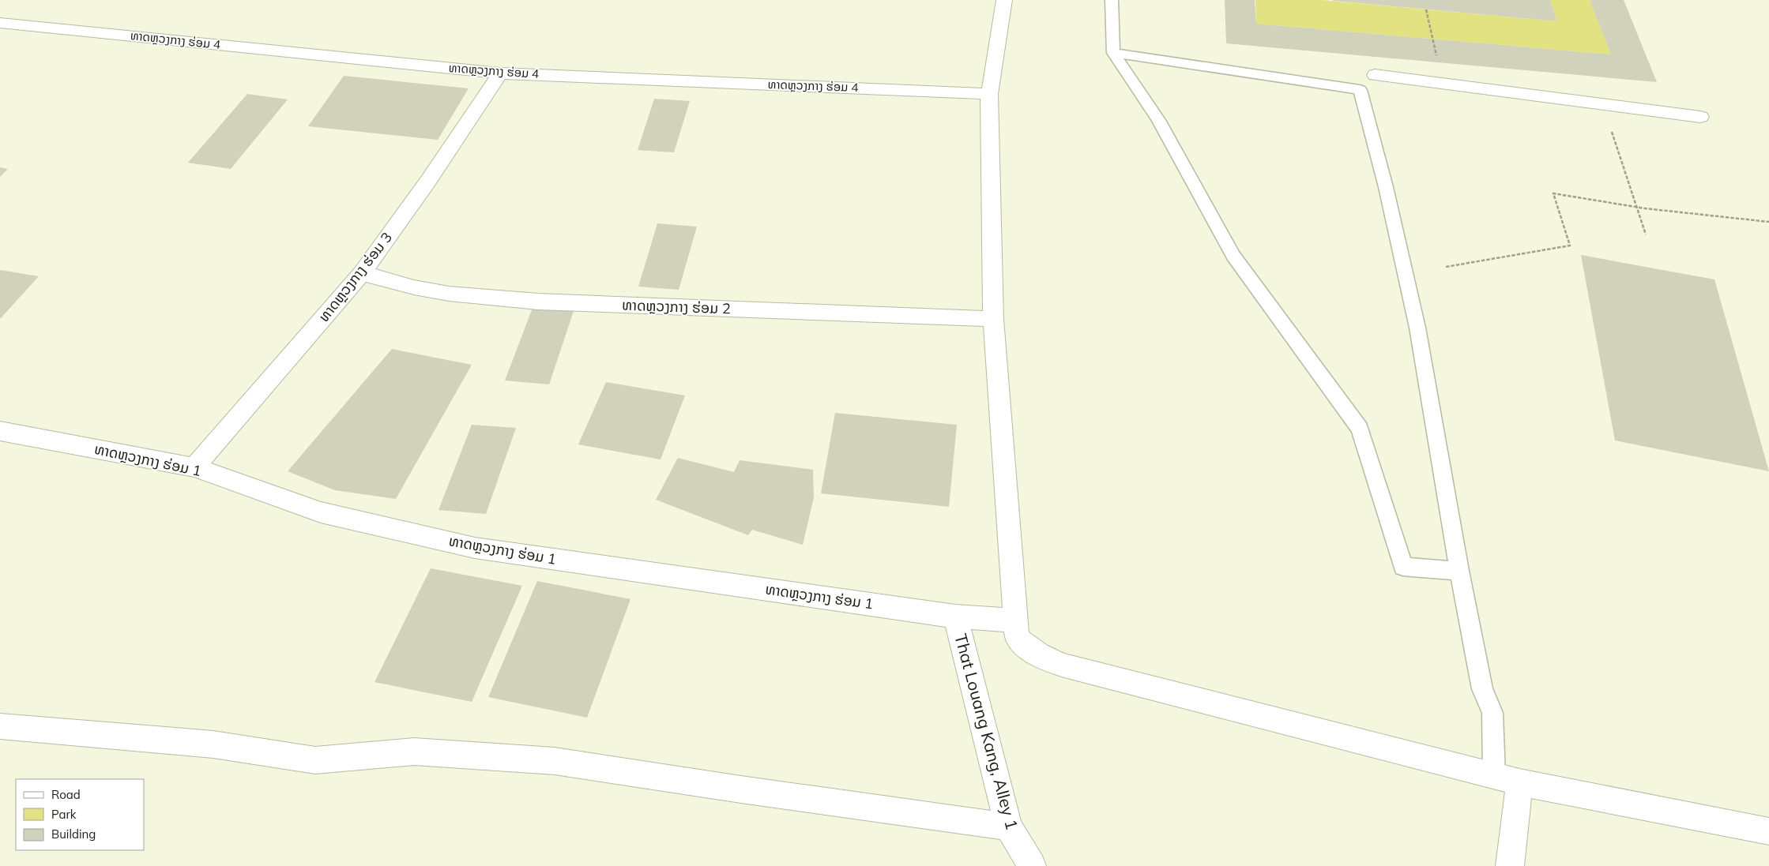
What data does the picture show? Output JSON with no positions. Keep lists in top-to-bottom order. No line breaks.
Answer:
{"streets":{"street":["ທາດຫຼວງກາງ ຮ່ອມ 4","ທາດຫຼວງກາງ ຮ່ອມ 3","ທາດຫຼວງກາງ ຮ່ອມ 2","ທາດຫຼວງກາງ ຮ່ອມ 1","That Louang Kang, Alley 1"]},"crossings":[["ທາດຫຼວງກາງ ຮ່ອມ 4","ທາດຫຼວງກາງ ຮ່ອມ 3"],["ທາດຫຼວງກາງ ຮ່ອມ 3","ທາດຫຼວງກາງ ຮ່ອມ 2"],["ທາດຫຼວງກາງ ຮ່ອມ 3","ທາດຫຼວງກາງ ຮ່ອມ 1"],["ທາດຫຼວງກາງ ຮ່ອມ 1","That Louang Kang, Alley 1"]],"legend":["Road","Park","Building"]}
